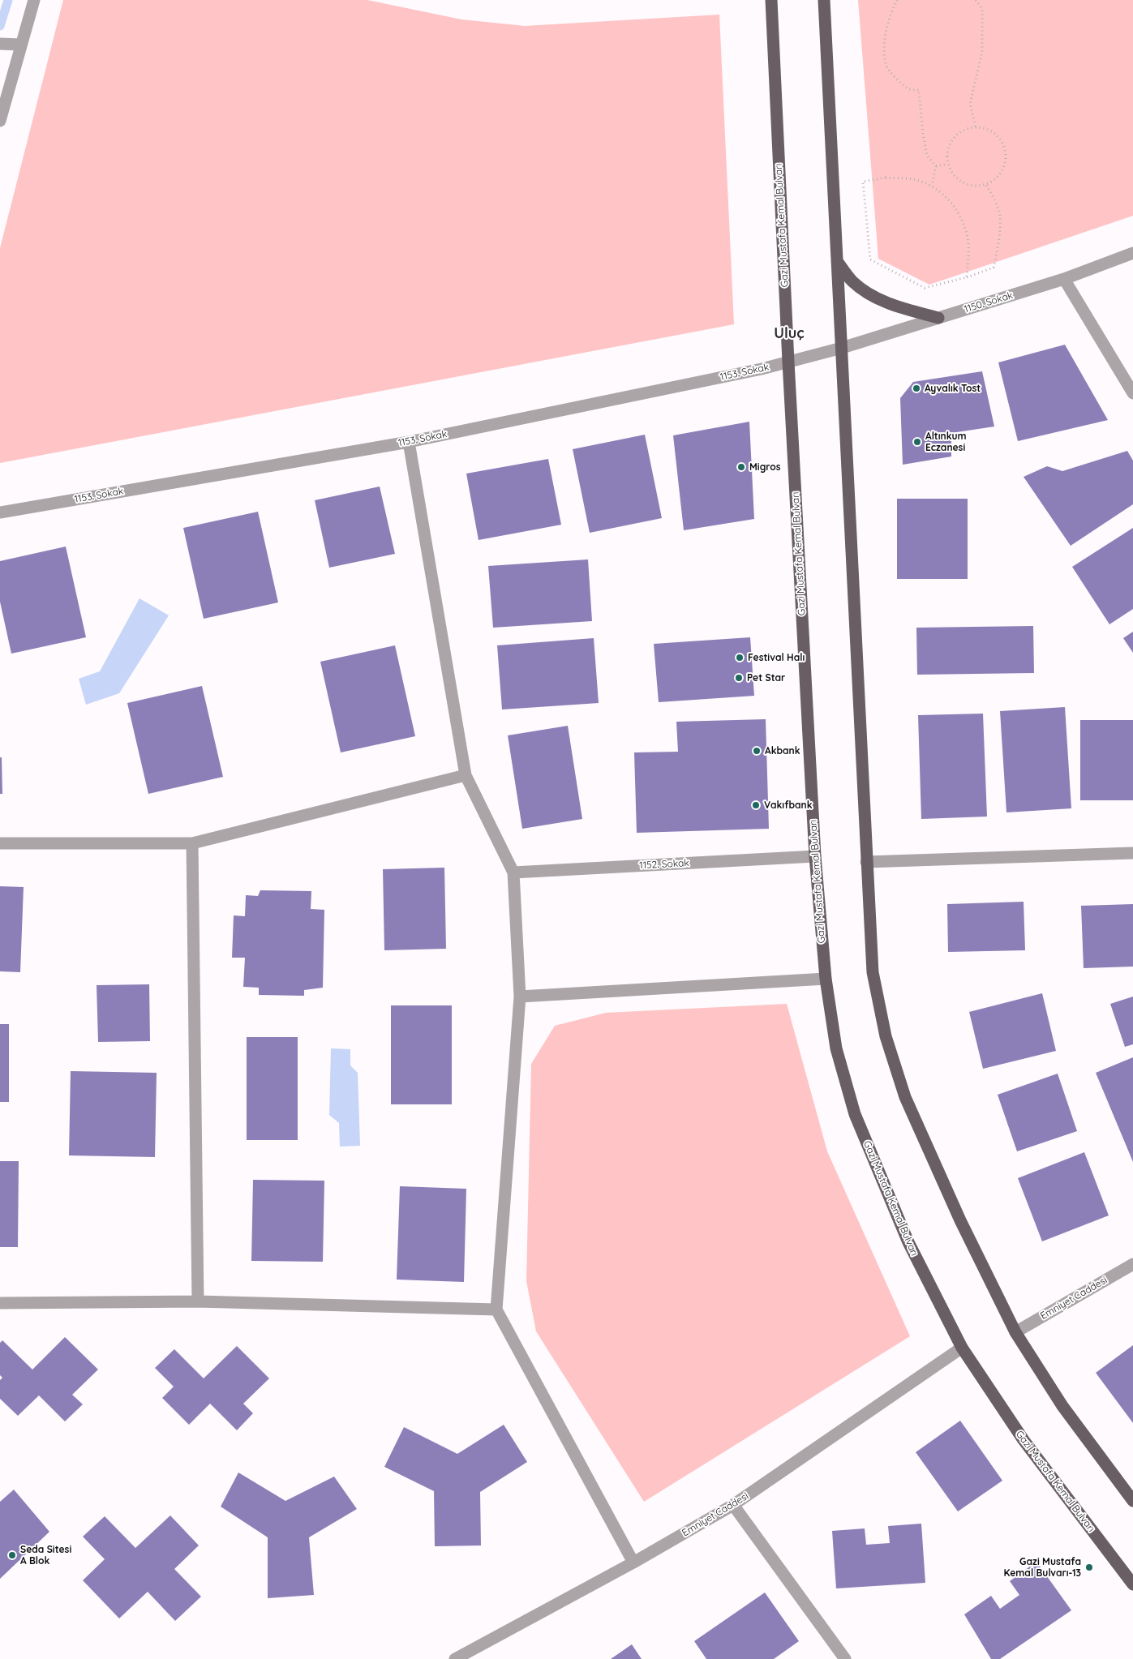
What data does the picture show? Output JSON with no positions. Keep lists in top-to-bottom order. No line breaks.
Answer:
{"streets":{"main road":["Gazi Mustafa Kemal Bulvarı"],"street":["1150. Sokak","1153. Sokak","1152. Sokak","Emniyet Caddesi"]},"crossings":[["Gazi Mustafa Kemal Bulvarı","1153. Sokak"],["Gazi Mustafa Kemal Bulvarı","1152. Sokak"],["Gazi Mustafa Kemal Bulvarı","Emniyet Caddesi"],["1150. Sokak","1153. Sokak"]],"districts":["Uluç"],"places":["Ayvalık Tost","Altınkum Eczanesi","Migros","Festival Halı","Pet Star","Akbank","Vakıfbank","Seda Sitesi A Blok","Gazi Mustafa Kemal Bulvarı-13"]}
